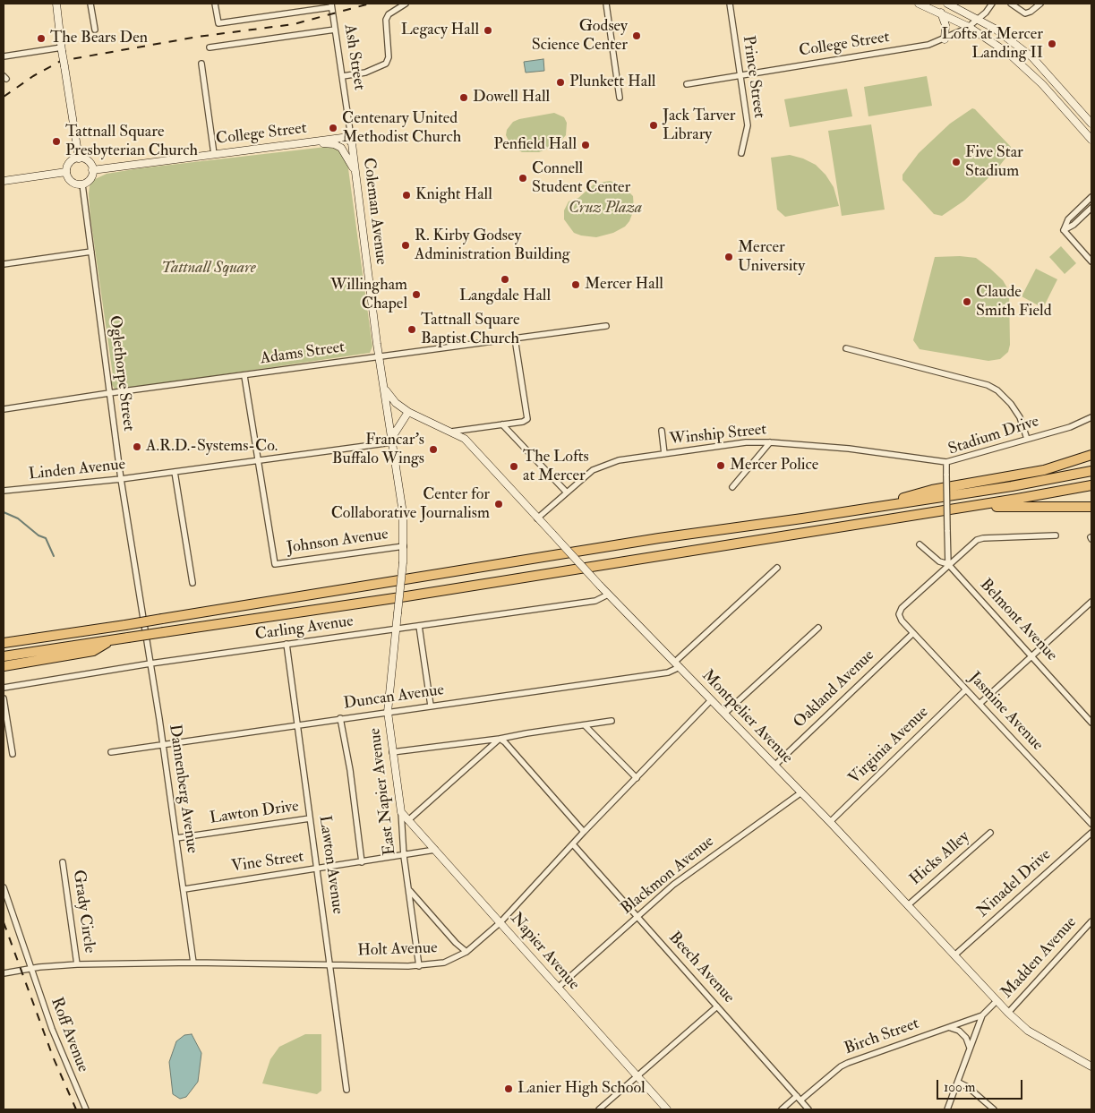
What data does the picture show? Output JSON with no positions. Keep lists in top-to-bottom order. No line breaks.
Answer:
{"streets":{"street":["College Street","Ash Street","Prince Street","Coleman Avenue","Adams Street","Oglethorpe Street","Winship Street","Stadium Drive","Linden Avenue","Johnson Avenue","Belmont Avenue","Carling Avenue","Oakland Avenue","Duncan Avenue","Jasmine Avenue","Montpelier Avenue","Virginia Avenue","Dannenberg Avenue","East Napier Avenue","Lawton Drive","Hicks Alley","Vine Street","Lawton Avenue","Blackmon Avenue","Ninadel Drive","Grady Circle","Holt Avenue","Napier Avenue","Madden Avenue","Beech Avenue","Roff Avenue","Birch Street"]},"crossings":[["College Street","Ash Street"],["College Street","Prince Street"],["College Street","Coleman Avenue"],["College Street","Oglethorpe Street"],["Ash Street","Coleman Avenue"],["Coleman Avenue","Adams Street"],["Coleman Avenue","Linden Avenue"],["Coleman Avenue","Johnson Avenue"],["Coleman Avenue","Montpelier Avenue"],["Coleman Avenue","East Napier Avenue"],["Adams Street","Oglethorpe Street"],["Oglethorpe Street","Linden Avenue"],["Oglethorpe Street","Dannenberg Avenue"],["Winship Street","Stadium Drive"],["Winship Street","Montpelier Avenue"],["Stadium Drive","Belmont Avenue"],["Stadium Drive","Jasmine Avenue"],["Linden Avenue","Johnson Avenue"],["Belmont Avenue","Jasmine Avenue"],["Carling Avenue","Montpelier Avenue"],["Carling Avenue","Dannenberg Avenue"],["Carling Avenue","East Napier Avenue"],["Carling Avenue","Lawton Avenue"],["Oakland Avenue","Jasmine Avenue"],["Oakland Avenue","Montpelier Avenue"],["Duncan Avenue","Montpelier Avenue"],["Duncan Avenue","Dannenberg Avenue"],["Duncan Avenue","East Napier Avenue"],["Duncan Avenue","Lawton Avenue"],["Jasmine Avenue","Virginia Avenue"],["Montpelier Avenue","Virginia Avenue"],["Montpelier Avenue","Hicks Alley"],["Montpelier Avenue","Blackmon Avenue"],["Montpelier Avenue","Ninadel Drive"],["Montpelier Avenue","Holt Avenue"],["Montpelier Avenue","Madden Avenue"],["Dannenberg Avenue","Lawton Drive"],["Dannenberg Avenue","Vine Street"],["Dannenberg Avenue","Holt Avenue"],["East Napier Avenue","Vine Street"],["East Napier Avenue","Holt Avenue"],["East Napier Avenue","Napier Avenue"],["Lawton Drive","Lawton Avenue"],["Vine Street","Lawton Avenue"],["Vine Street","Napier Avenue"],["Lawton Avenue","Holt Avenue"],["Blackmon Avenue","Napier Avenue"],["Blackmon Avenue","Beech Avenue"],["Grady Circle","Holt Avenue"],["Holt Avenue","Napier Avenue"],["Holt Avenue","Beech Avenue"],["Holt Avenue","Roff Avenue"],["Beech Avenue","Birch Street"]],"parks":["Cruz Plaza","Tattnall Square"],"places":["Legacy Hall","Godsey Science Center","The Bears Den","Lofts at Mercer Landing II","Plunkett Hall","Dowell Hall","Jack Tarver Library","Centenary United Methodist Church","Tattnall Square Presbyterian Church","Penfield Hall","Five Star Stadium","Connell Student Center","Knight Hall","R. Kirby Godsey Administration Building","Mercer University","Langdale Hall","Mercer Hall","Willingham Chapel","Claude Smith Field","Tattnall Square Baptist Church","A.R.D.-Systems-Co.","Francar's Buffalo Wings","Mercer Police","The Lofts at Mercer","Center for Collaborative Journalism","Lanier High School"],"scale_bar":"100 m"}
